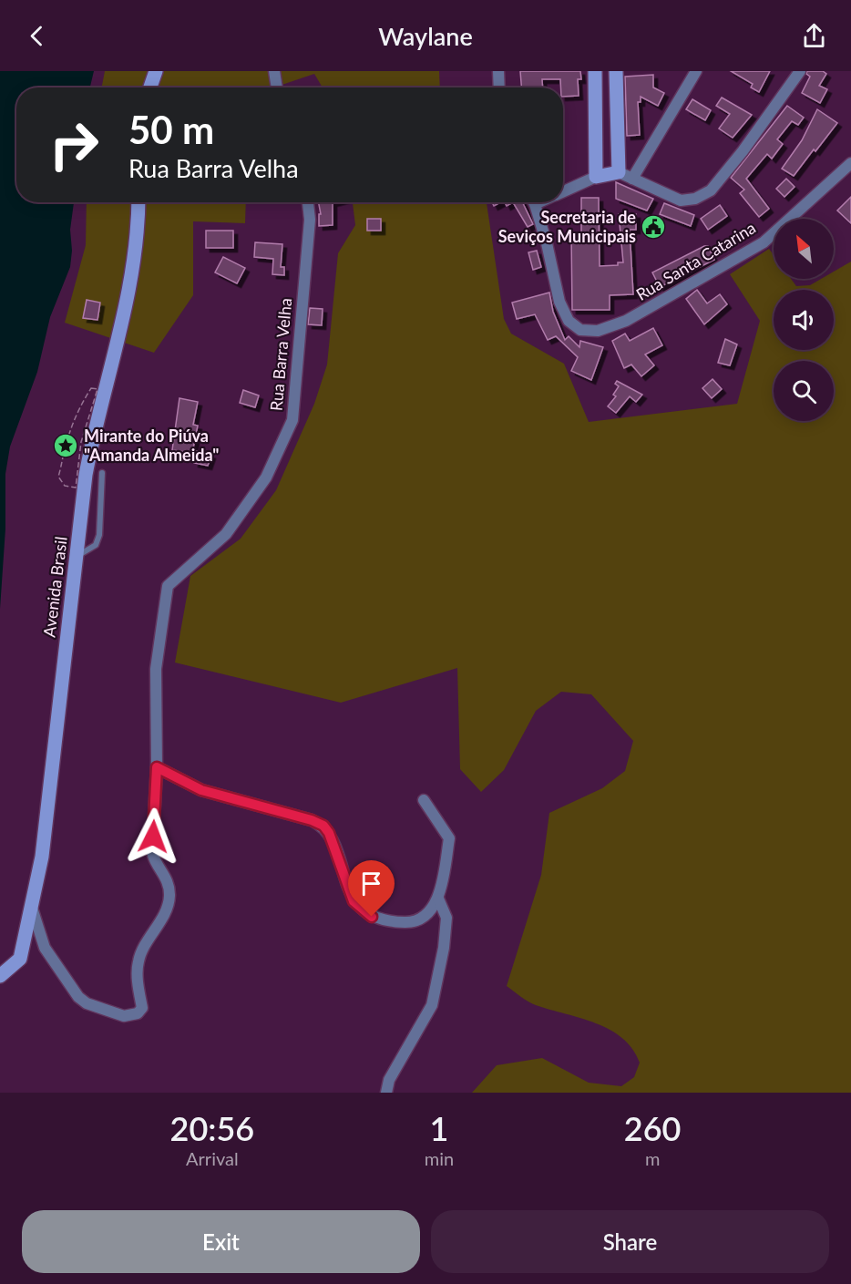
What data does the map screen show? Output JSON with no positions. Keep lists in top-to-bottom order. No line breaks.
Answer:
{"streets":{"main road":["Avenida Brasil"],"street":["Rua Santa Catarina","Rua Barra Velha"]},"crossings":[["Rua Barra Velha","Avenida Brasil"]],"places":{"public building":["Secretaria de Seviços Municipais"],"place":["Mirante do Piúva \"Amanda Almeida\""]},"north":"top left","page":{"header":"Waylane","turn":["50 m","Rua Barra Velha"],"eta":["20:56","Arrival","1","min","260","m"],"buttons":["Exit","Share"]}}
